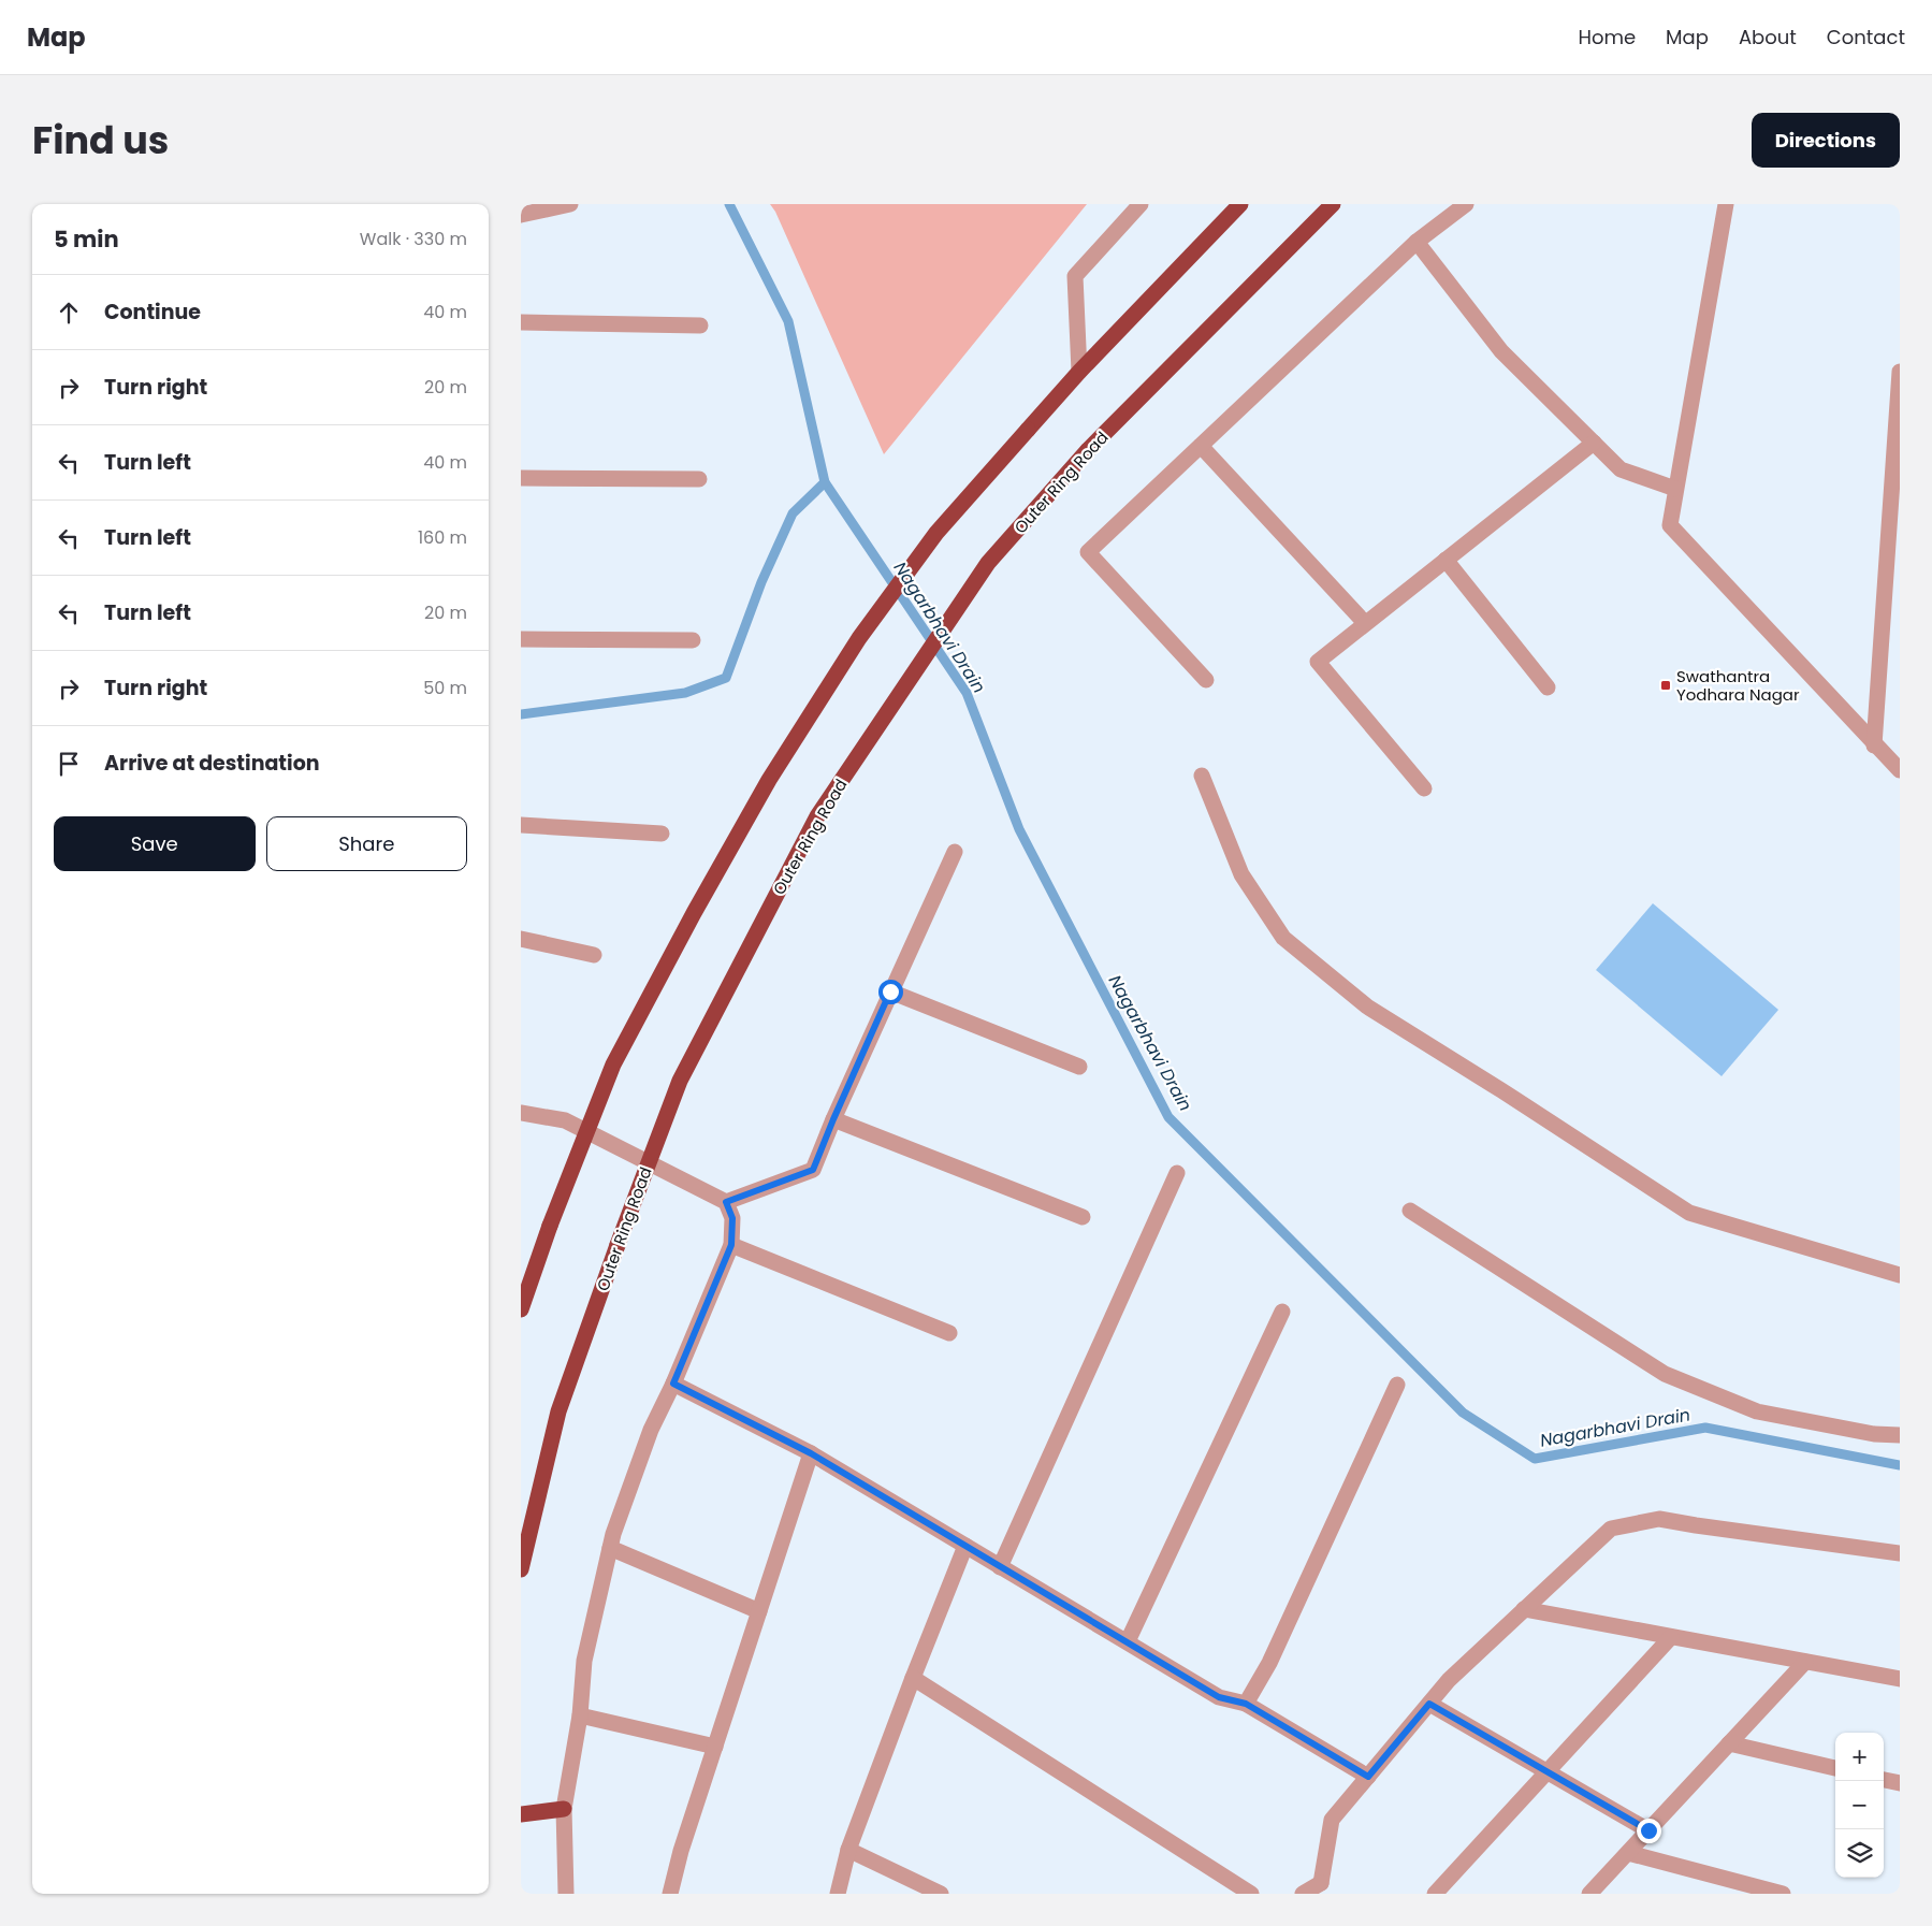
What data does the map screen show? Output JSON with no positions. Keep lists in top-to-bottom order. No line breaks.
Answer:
{"streets":{"highway":["Outer Ring Road"]},"water":["Nagarbhavi Drain"],"places":{"transit":["Swathantra Yodhara Nagar"]},"page":{"header":"Map","nav":["Home","Map","About","Contact"],"title":"Find us","buttons":["Directions",["Save","Share"]],"heading":["5 min","Walk · 330 m"],"list":[["Continue","40 m"],["Turn right","20 m"],["Turn left","40 m"],["Turn left","160 m"],["Turn left","20 m"],["Turn right","50 m"],"Arrive at destination"],"map_buttons":["+","−"]}}
